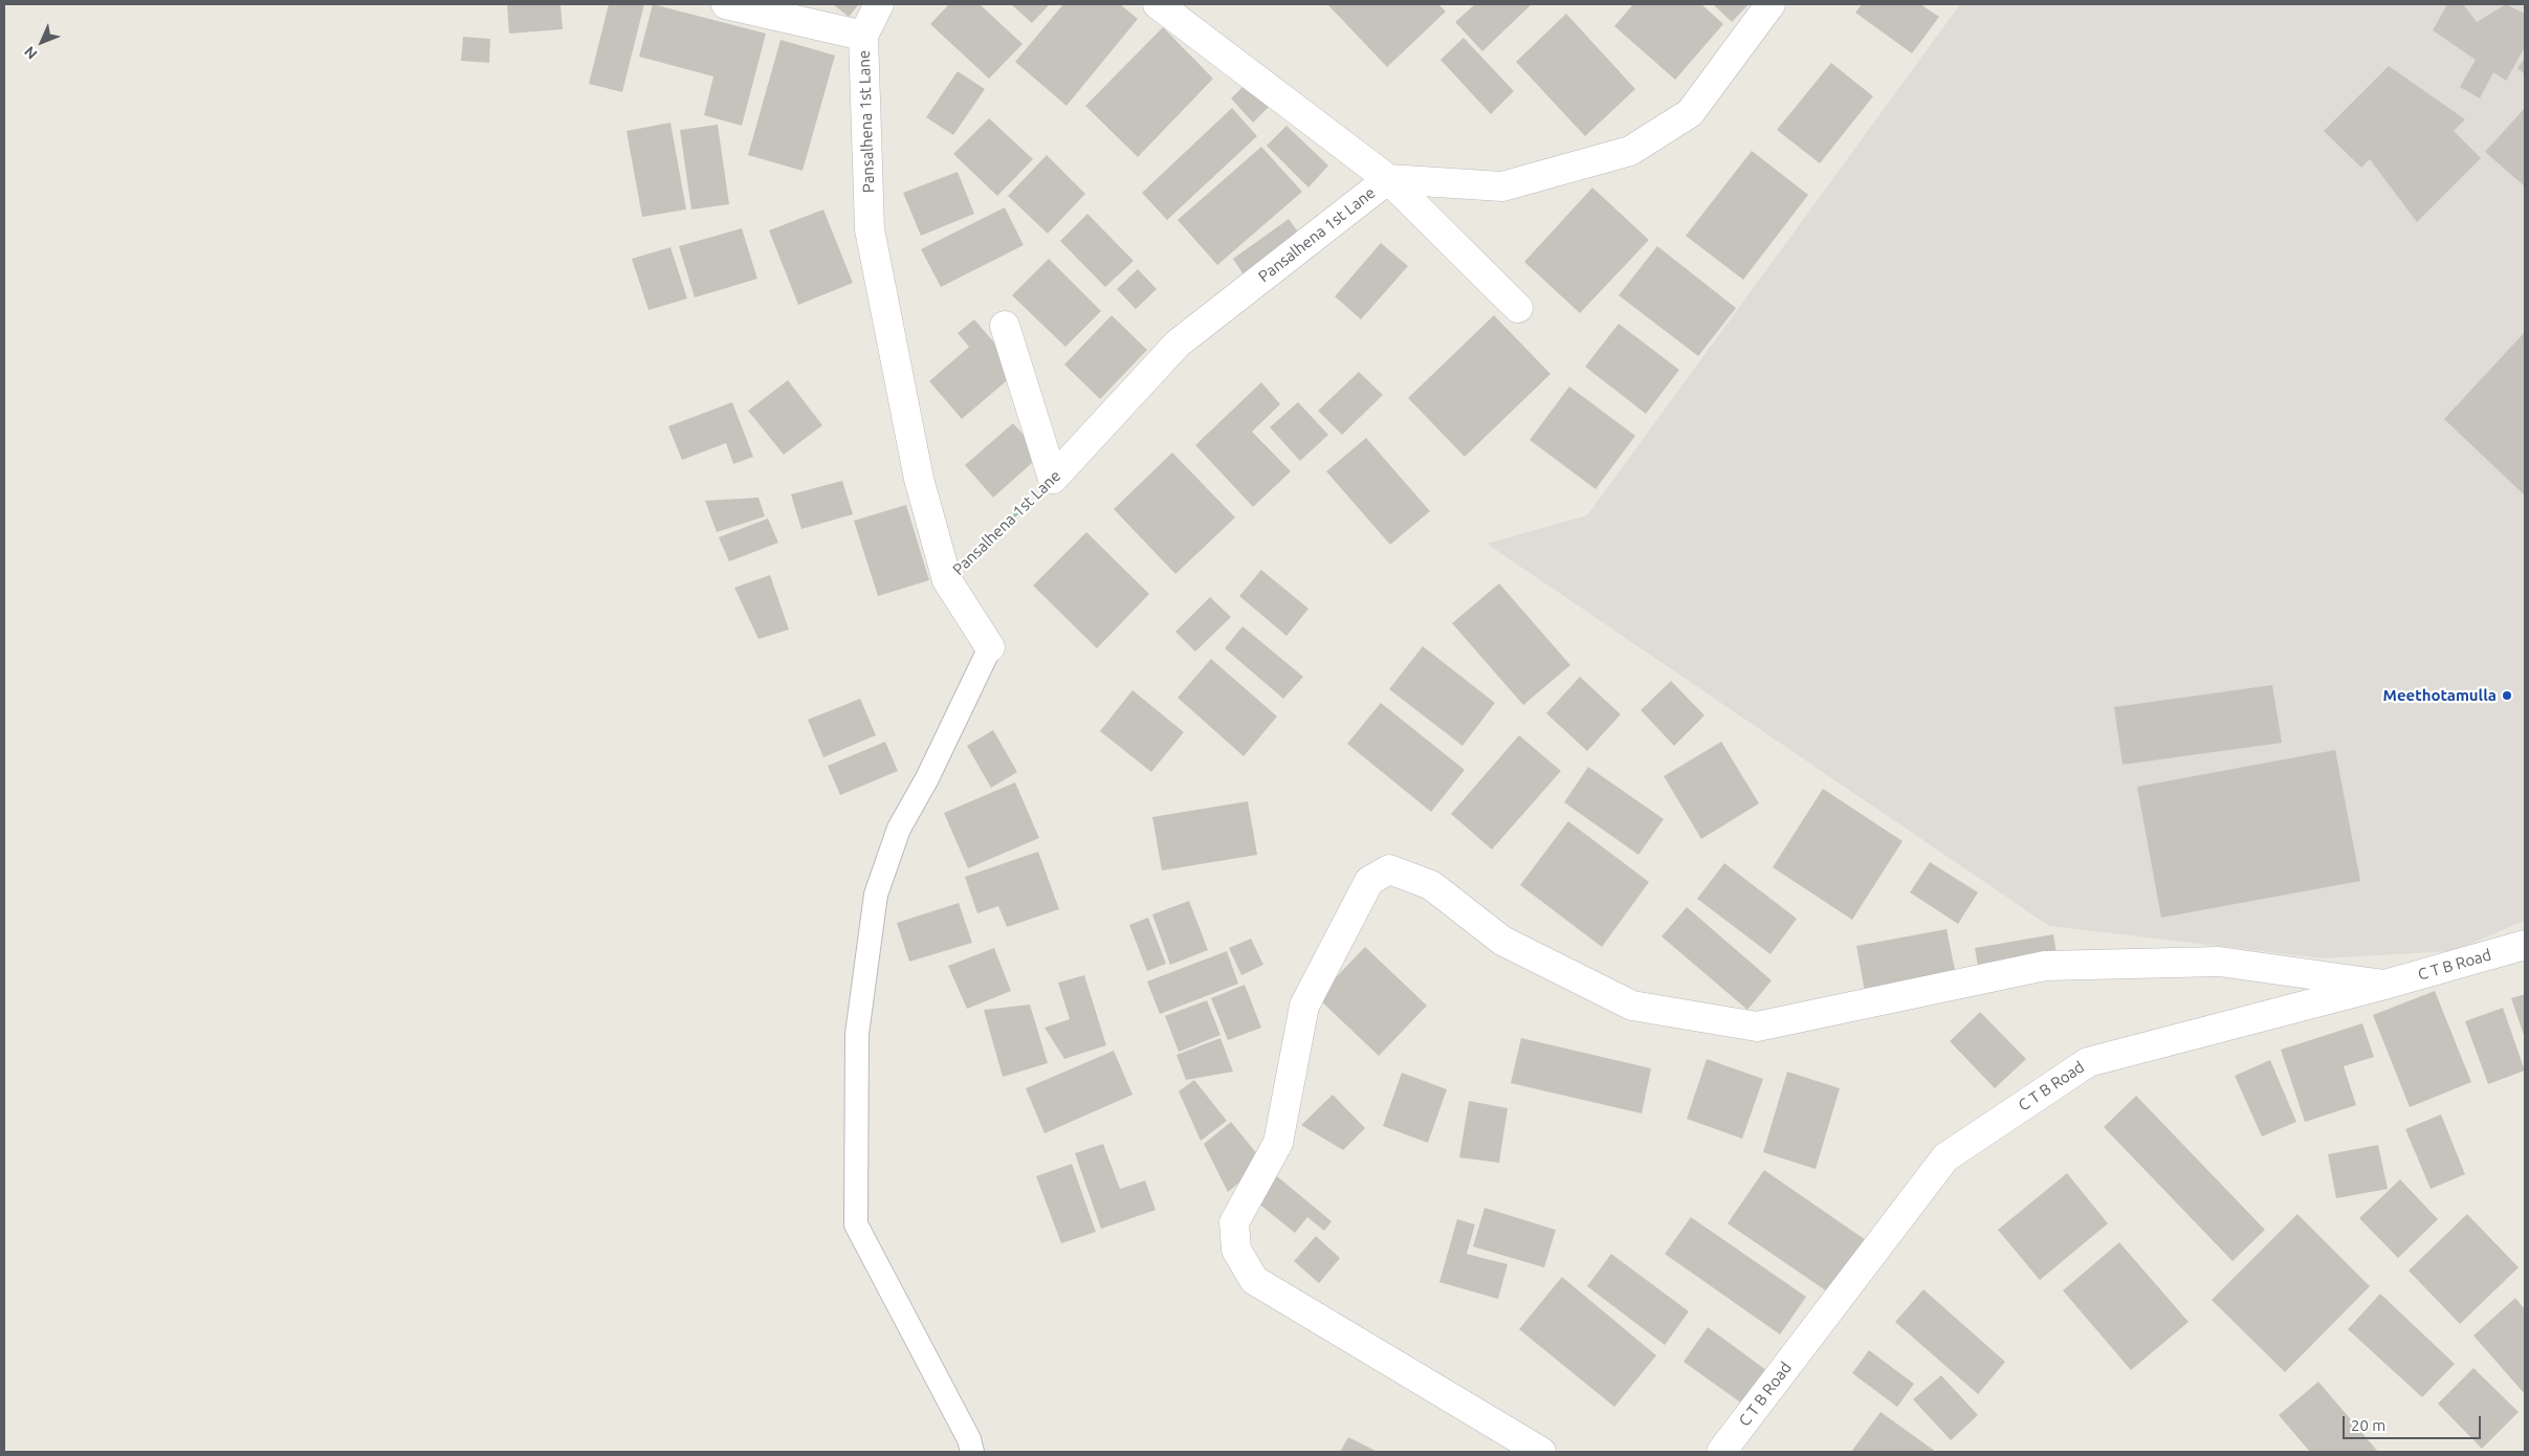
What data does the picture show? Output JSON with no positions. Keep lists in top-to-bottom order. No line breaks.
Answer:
{"streets":{"street":["Pansalhena 1st Lane","C T B Road"]},"places":["Meethotamulla"],"scale_bar":"20 m","north":"bottom left"}
